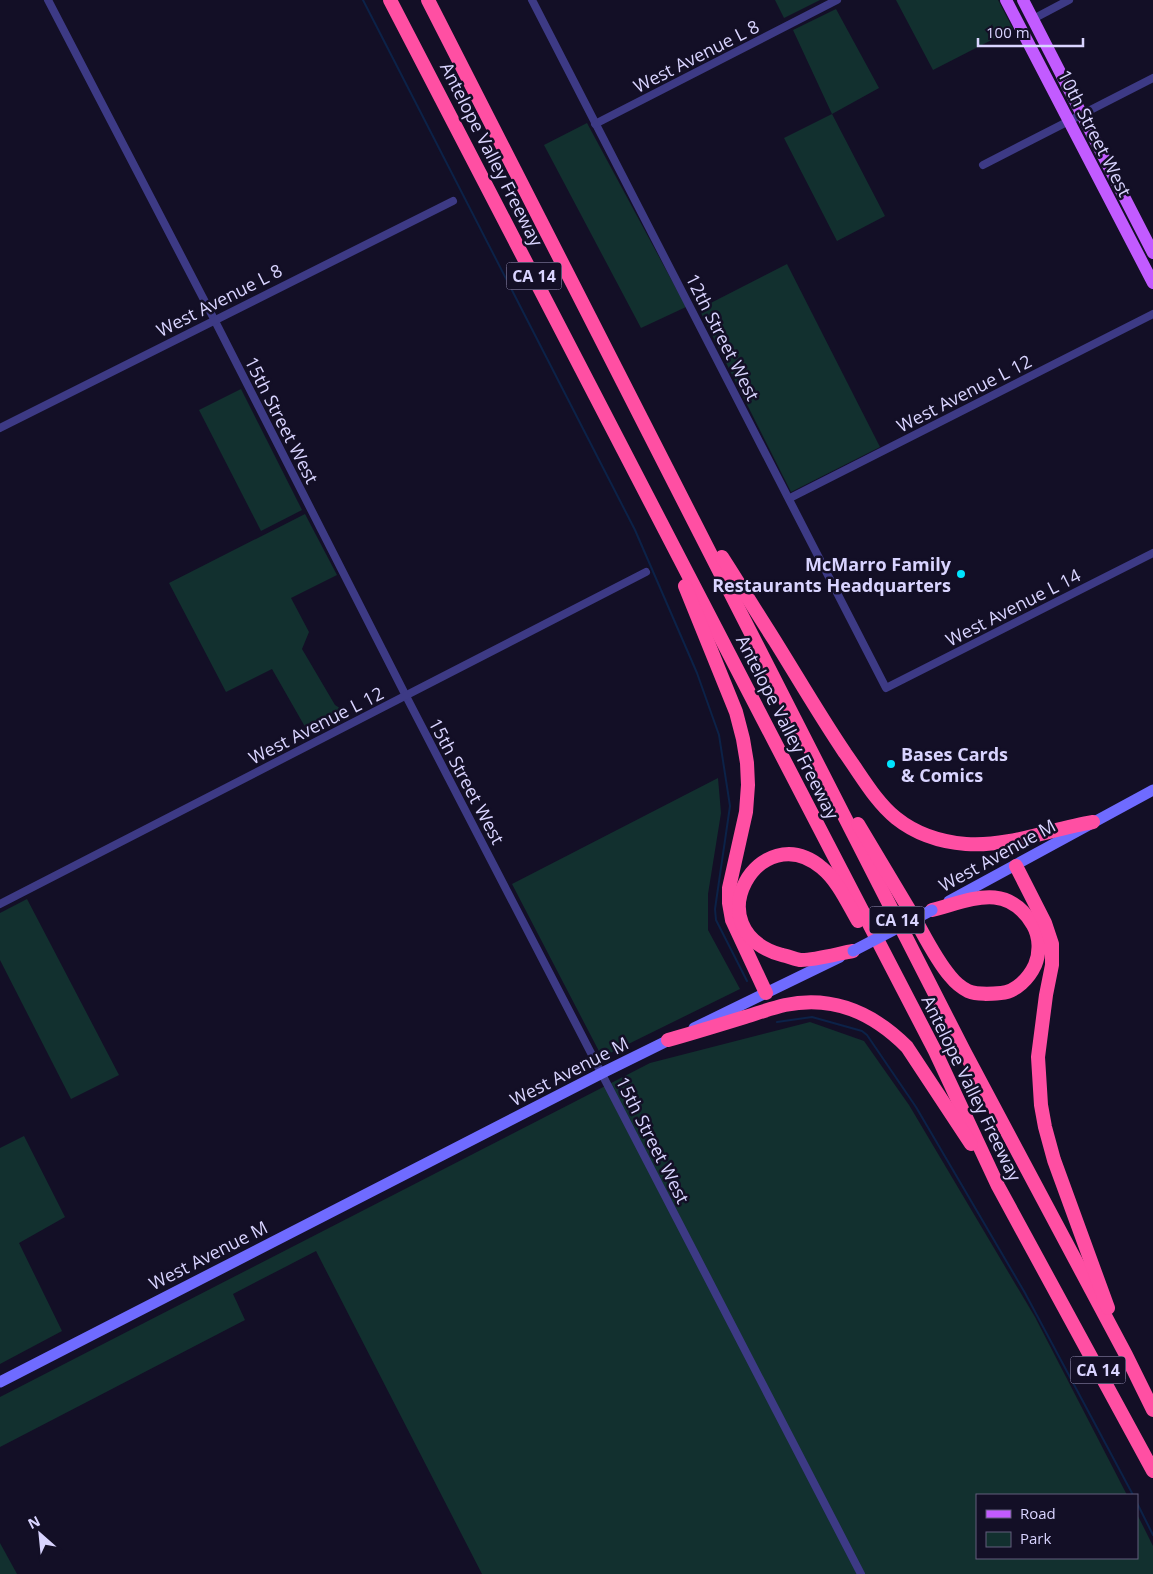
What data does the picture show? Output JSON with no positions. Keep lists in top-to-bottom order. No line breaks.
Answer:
{"streets":{"highway":["Antelope Valley Freeway","CA 14"],"main road":["10th Street West","West Avenue M"],"street":["West Avenue L 8","12th Street West","West Avenue L 12","15th Street West","West Avenue L 14"]},"crossings":[["West Avenue L 8","12th Street West"],["West Avenue L 8","15th Street West"],["12th Street West","West Avenue L 12"],["12th Street West","West Avenue L 14"],["West Avenue L 12","15th Street West"],["15th Street West","West Avenue M"]],"places":["McMarro Family Restaurants Headquarters","Bases Cards & Comics"],"legend":["Road","Park"],"scale_bar":"100 m","north":"top left"}
